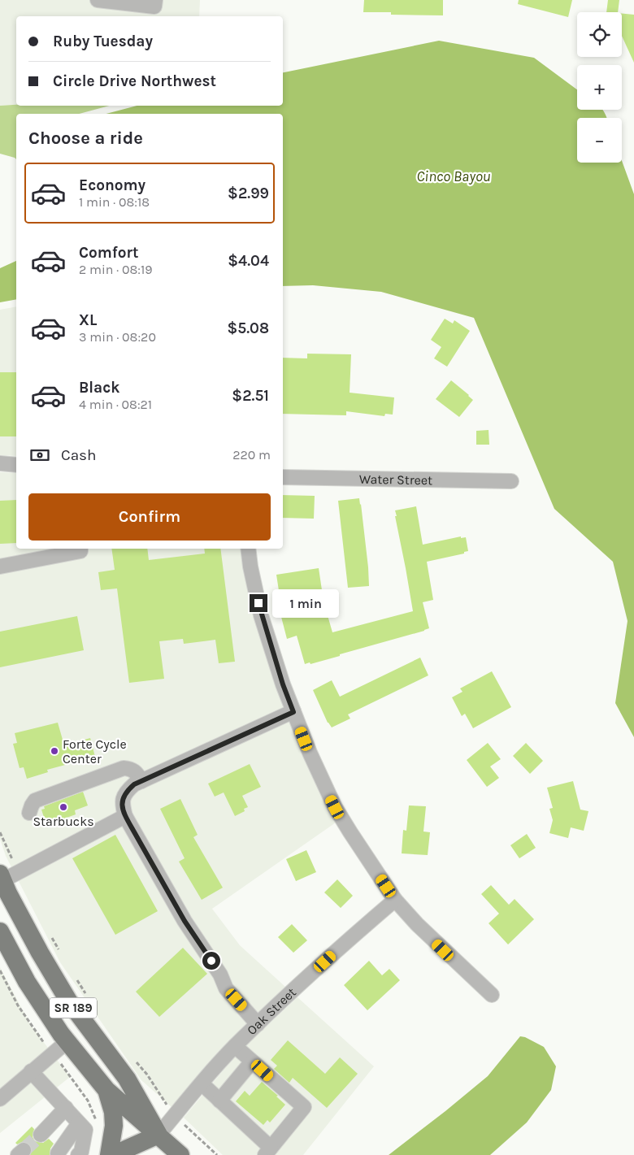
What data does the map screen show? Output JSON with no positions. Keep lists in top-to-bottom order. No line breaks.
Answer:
{"streets":{"main road":["SR 189"],"street":["Water Street","Oak Street"]},"crossings":[["SR 189","Oak Street"]],"water":["Cinco Bayou"],"places":["Forte Cycle Center","Starbucks"],"page":{"map_buttons":["+","−"],"banner":["Ruby Tuesday","Circle Drive Northwest"],"heading":"Choose a ride","list":[{"name":"Economy","note":"1 min · 08:18","value":"$2.99"},{"name":"Comfort","note":"2 min · 08:19","value":"$4.04"},{"name":"XL","note":"3 min · 08:20","value":"$5.08"},{"name":"Black","note":"4 min · 08:21","value":"$2.51"}],"pay":["Cash","220 m"],"buttons":"Confirm","bubble":"1 min"}}
